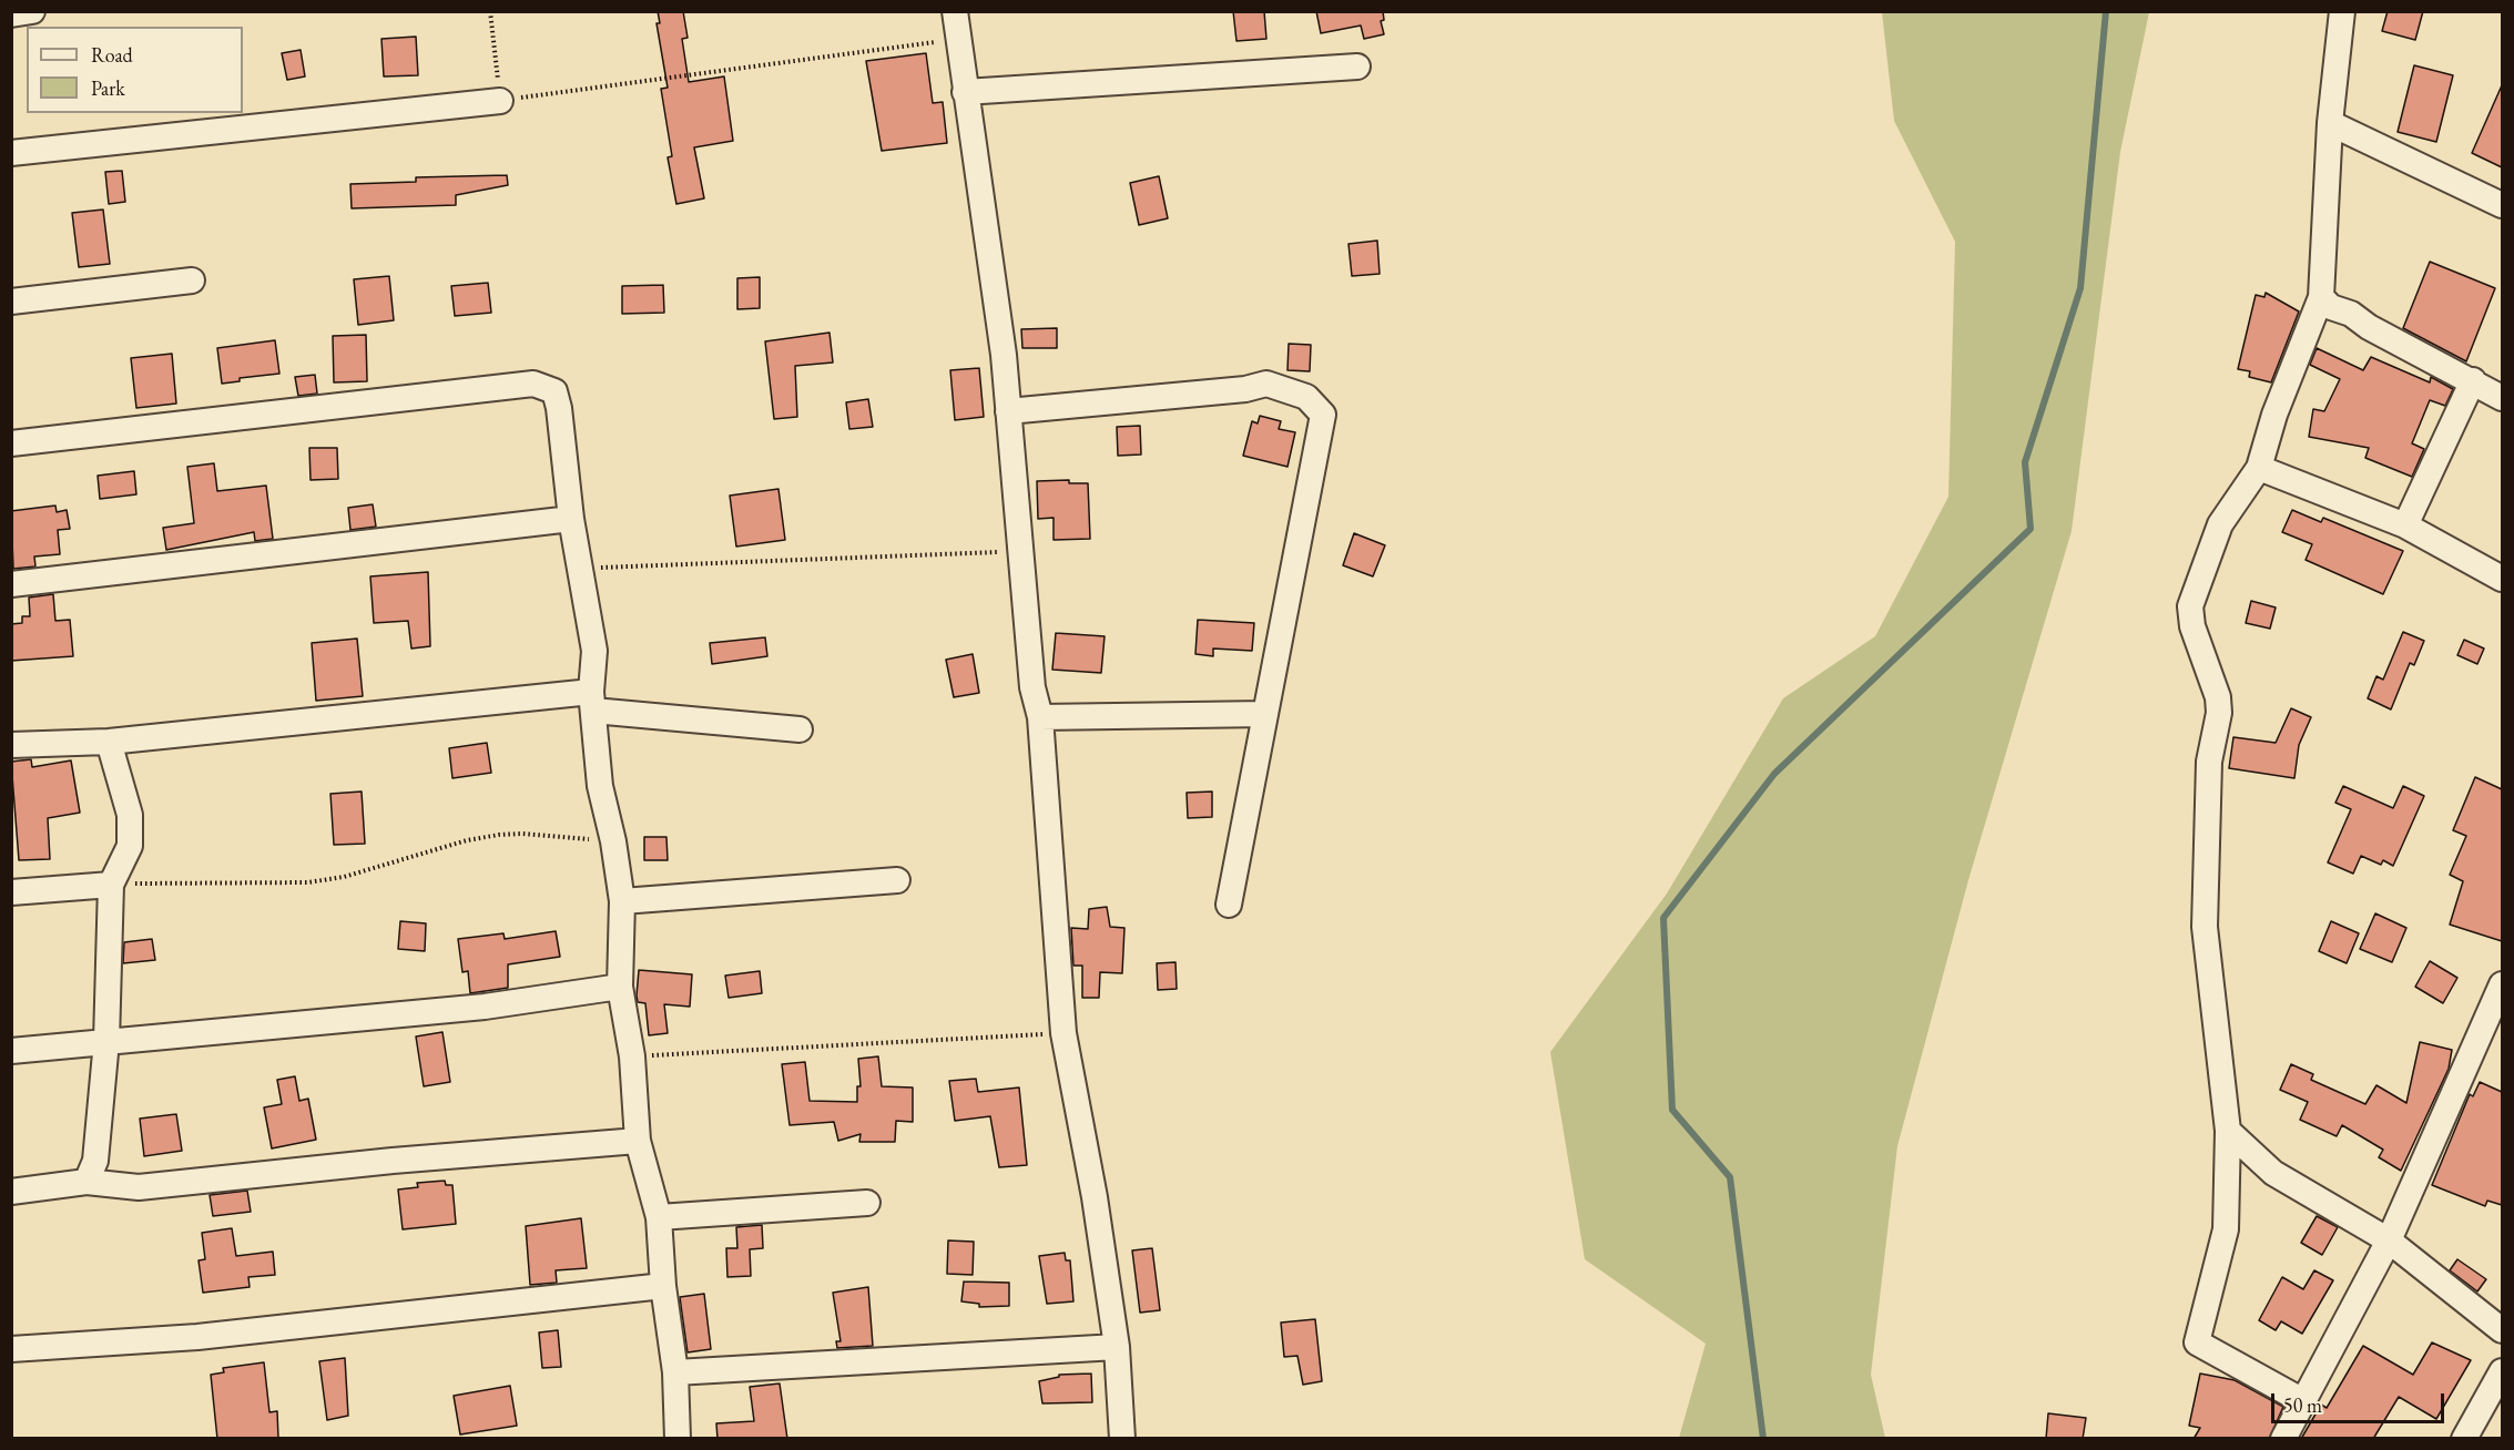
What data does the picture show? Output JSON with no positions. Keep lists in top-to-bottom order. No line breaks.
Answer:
{"legend":["Road","Park"],"scale_bar":"50 m"}
